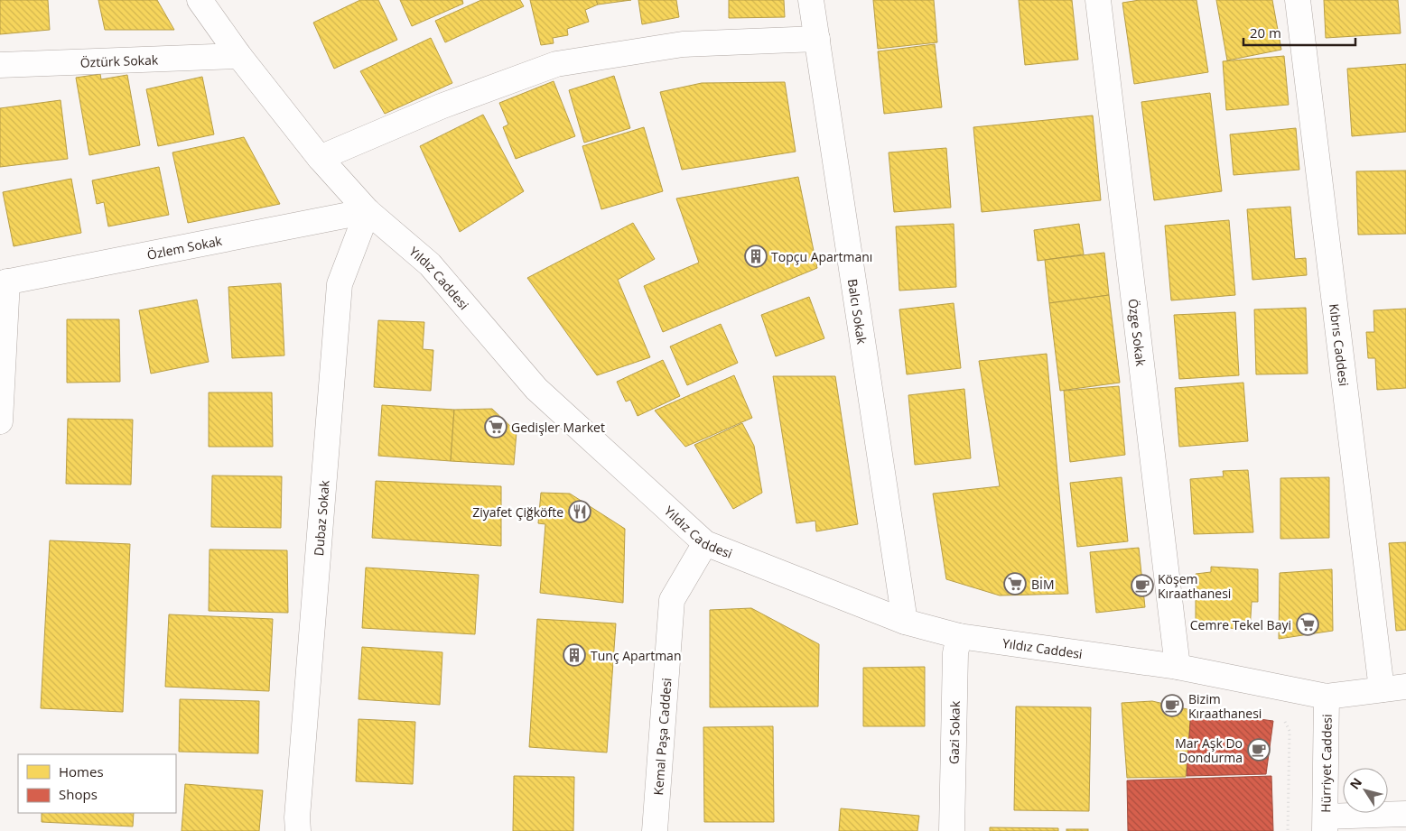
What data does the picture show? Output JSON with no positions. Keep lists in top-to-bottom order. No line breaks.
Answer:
{"streets":{"street":["Öztürk Sokak","Özlem Sokak","Yıldız Caddesi","Balcı Sokak","Özge Sokak","Kıbrıs Caddesi","Dubaz Sokak","Gazi Sokak","Kemal Paşa Caddesi","Hürriyet Caddesi"]},"crossings":[["Öztürk Sokak","Yıldız Caddesi"],["Özlem Sokak","Yıldız Caddesi"],["Özlem Sokak","Dubaz Sokak"],["Yıldız Caddesi","Balcı Sokak"],["Yıldız Caddesi","Özge Sokak"],["Yıldız Caddesi","Kıbrıs Caddesi"],["Yıldız Caddesi","Dubaz Sokak"],["Yıldız Caddesi","Gazi Sokak"],["Yıldız Caddesi","Kemal Paşa Caddesi"],["Yıldız Caddesi","Hürriyet Caddesi"]],"places":{"building":["Topçu Apartmanı","Tunç Apartman"],"supermarket":["Gedişler Market","BİM","Cemre Tekel Bayi"],"restaurant":["Ziyafet Çiğköfte"],"cafe":["Köşem Kıraathanesi","Bizim Kıraathanesi","Mar Aşk Do Dondurma"]},"legend":["Homes","Shops"],"scale_bar":"20 m","north":"top left"}
